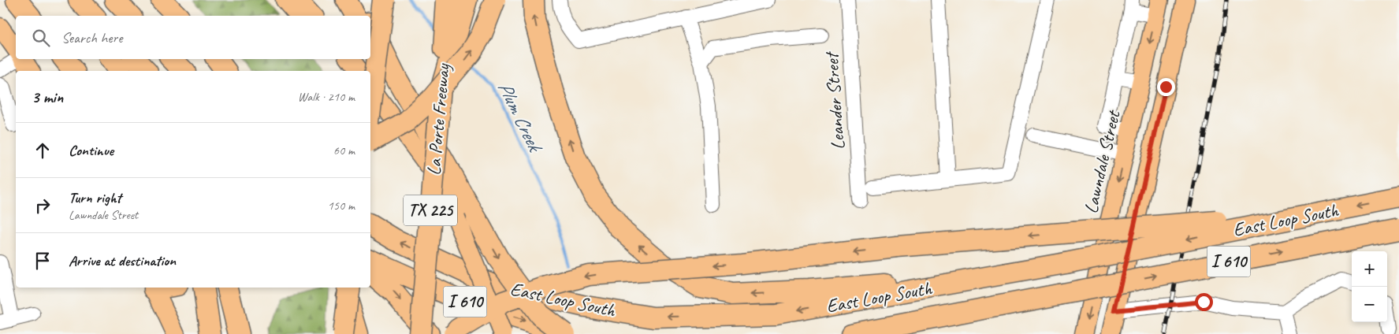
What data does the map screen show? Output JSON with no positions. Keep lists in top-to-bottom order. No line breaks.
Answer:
{"streets":{"highway":["La Porte Freeway","TX 225","East Loop South","I 610"],"main road":["Lawndale Street"],"street":["Leander Street"]},"water":["Plum Creek"],"page":{"search":"Search here","heading":["3 min","Walk · 210 m"],"list":[["Continue","60 m"],["Turn right","Lawndale Street","150 m"],"Arrive at destination"],"map_buttons":["+","−"]}}
